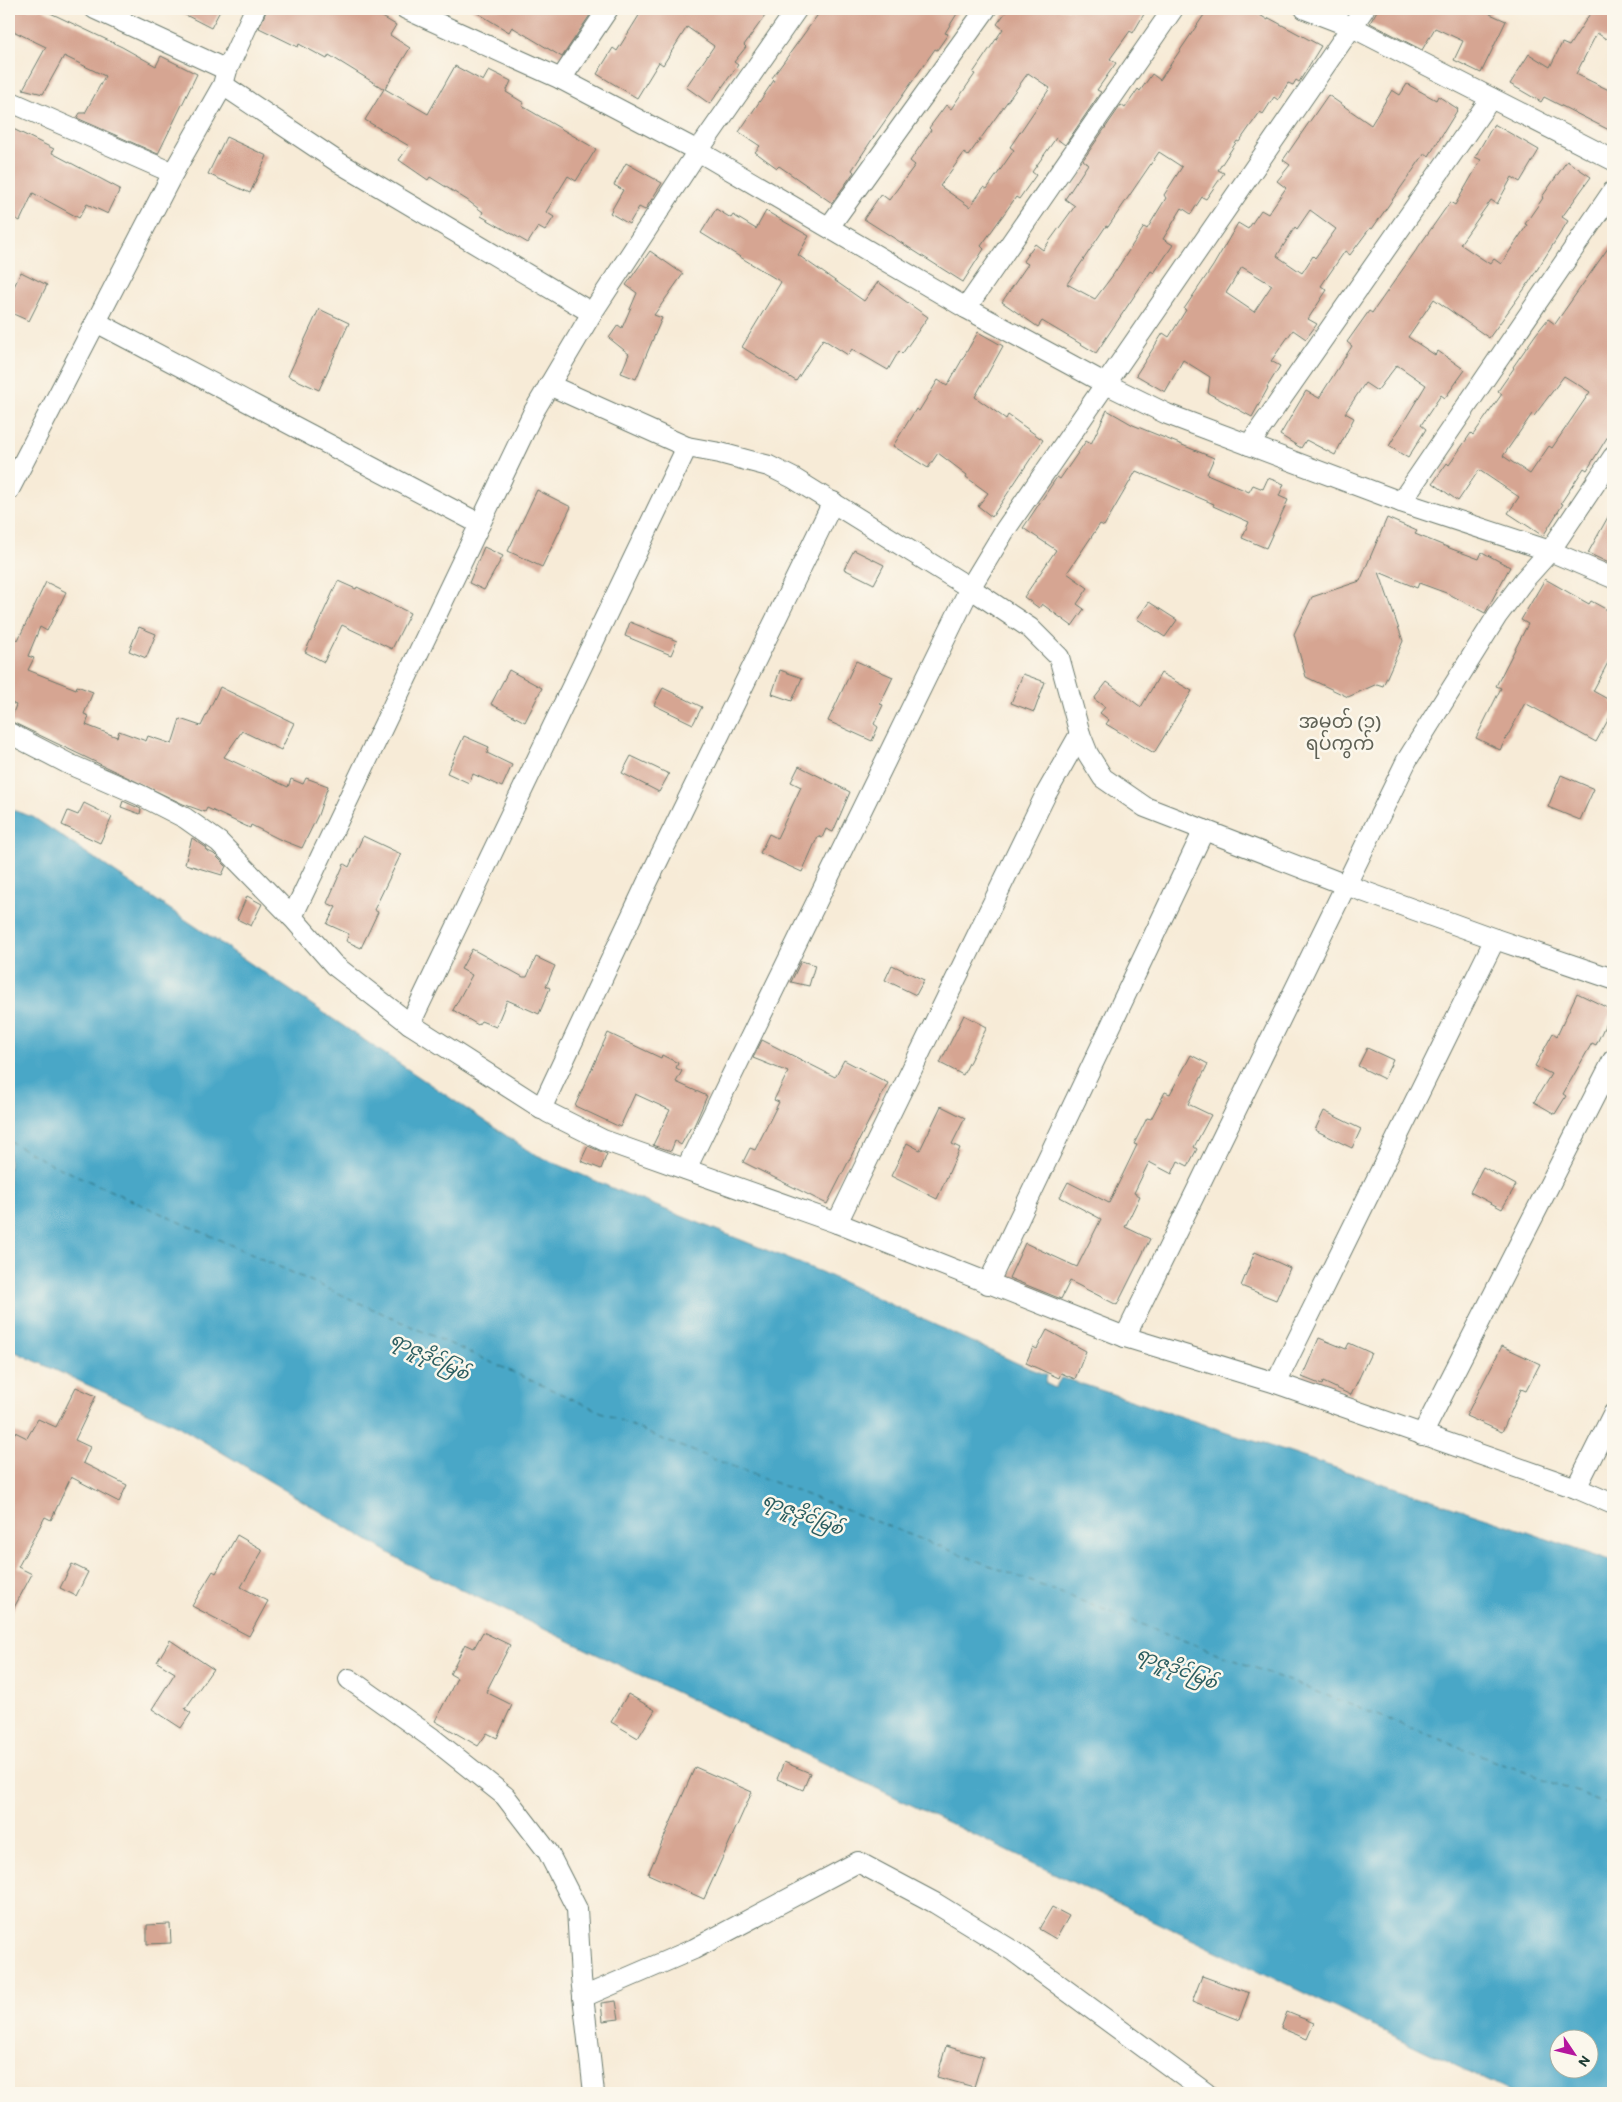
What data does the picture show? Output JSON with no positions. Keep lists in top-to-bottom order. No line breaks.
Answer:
{"districts":["အမှတ် (၁) ရပ်ကွက်"],"water":["ရာဇူဒိုင်မြစ်"],"north":"bottom right"}
